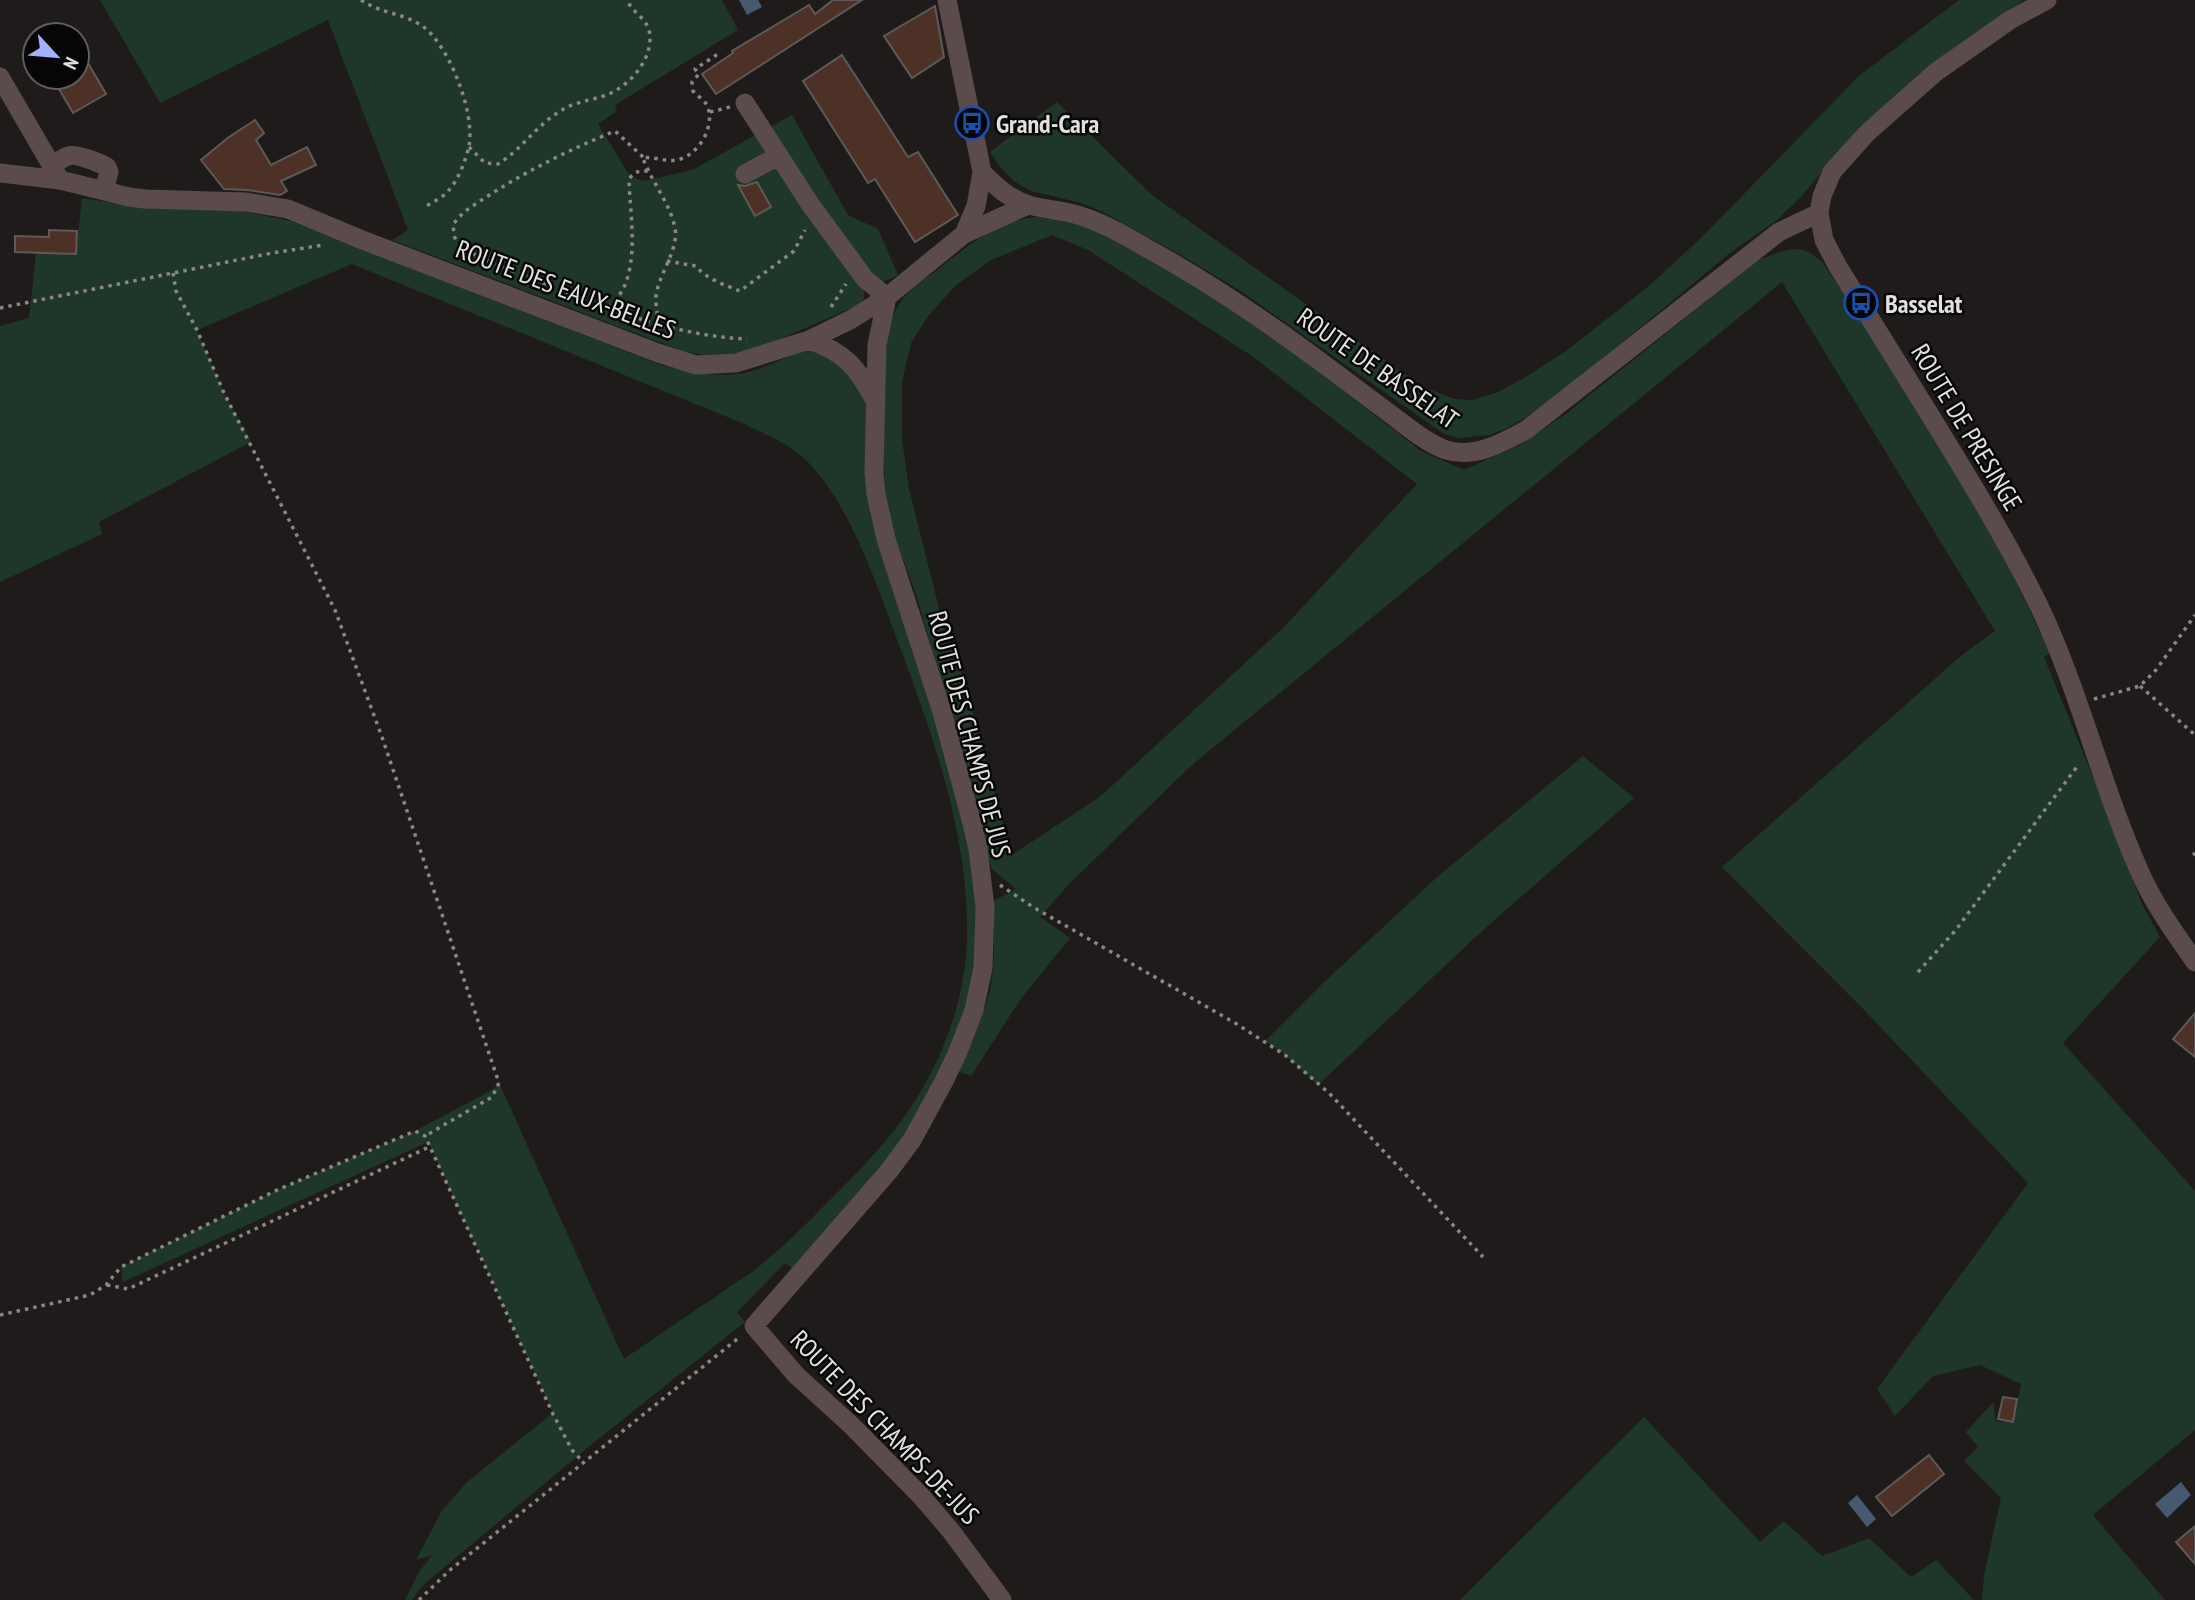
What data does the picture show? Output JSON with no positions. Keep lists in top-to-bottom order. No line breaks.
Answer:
{"streets":{"street":["ROUTE DES EAUX-BELLES","ROUTE DE BASSELAT","ROUTE DE PRESINGE","ROUTE DES CHAMPS DE JUS","ROUTE DES CHAMPS-DE-JUS"]},"crossings":[["ROUTE DES EAUX-BELLES","ROUTE DE BASSELAT"],["ROUTE DES EAUX-BELLES","ROUTE DES CHAMPS DE JUS"],["ROUTE DE BASSELAT","ROUTE DE PRESINGE"],["ROUTE DES CHAMPS DE JUS","ROUTE DES CHAMPS-DE-JUS"]],"places":{"bus stop":["Grand-Cara","Basselat"]},"north":"bottom right"}
